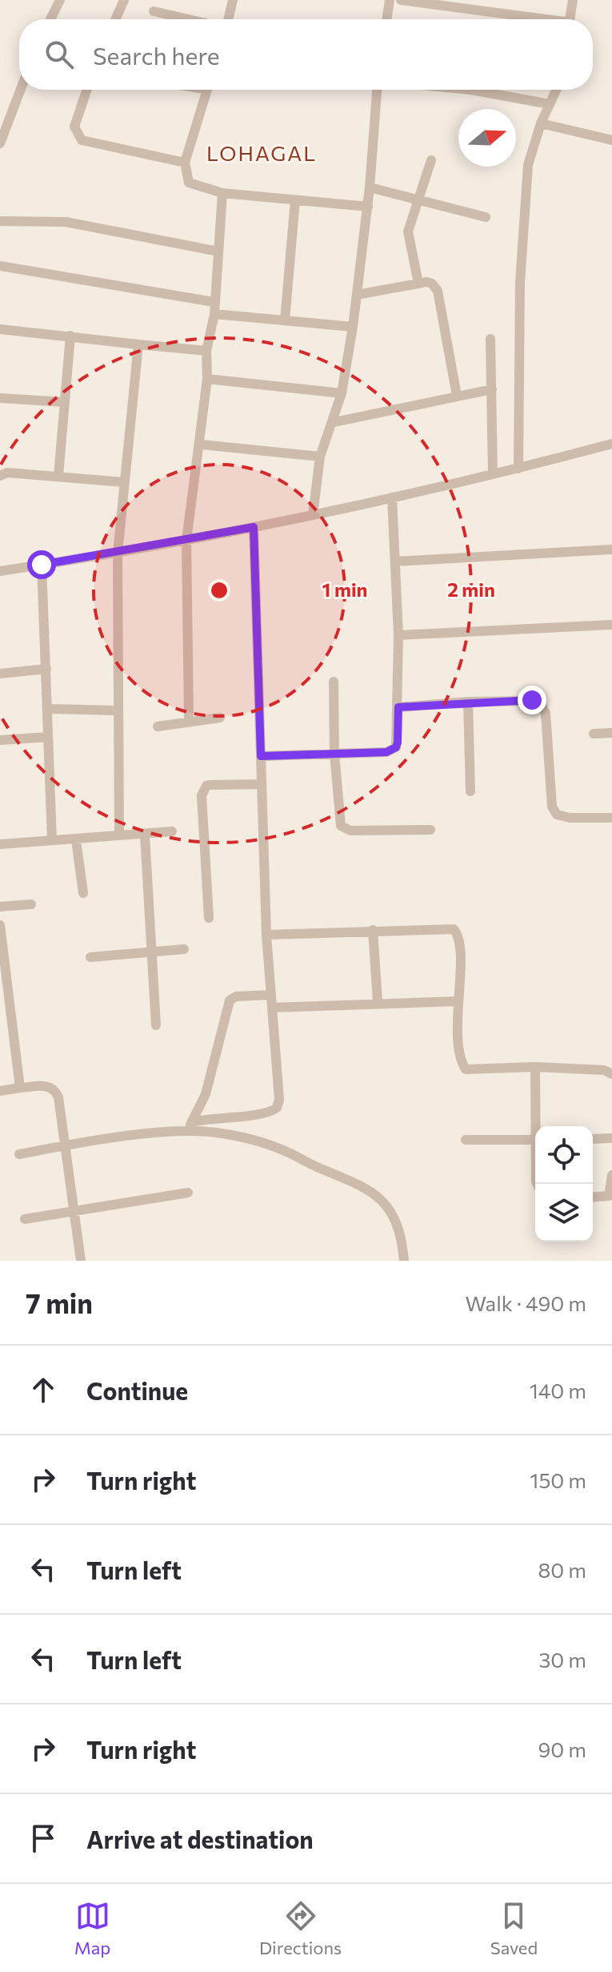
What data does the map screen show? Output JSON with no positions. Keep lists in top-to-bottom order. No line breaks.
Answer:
{"districts":["LOHAGAL"],"north":"right","page":{"search":"Search here","heading":["7 min","Walk · 490 m"],"list":[["Continue","140 m"],["Turn right","150 m"],["Turn left","80 m"],["Turn left","30 m"],["Turn right","90 m"],"Arrive at destination"],"nav":["Map","Directions","Saved"]},"rings":["1 min","2 min"]}
